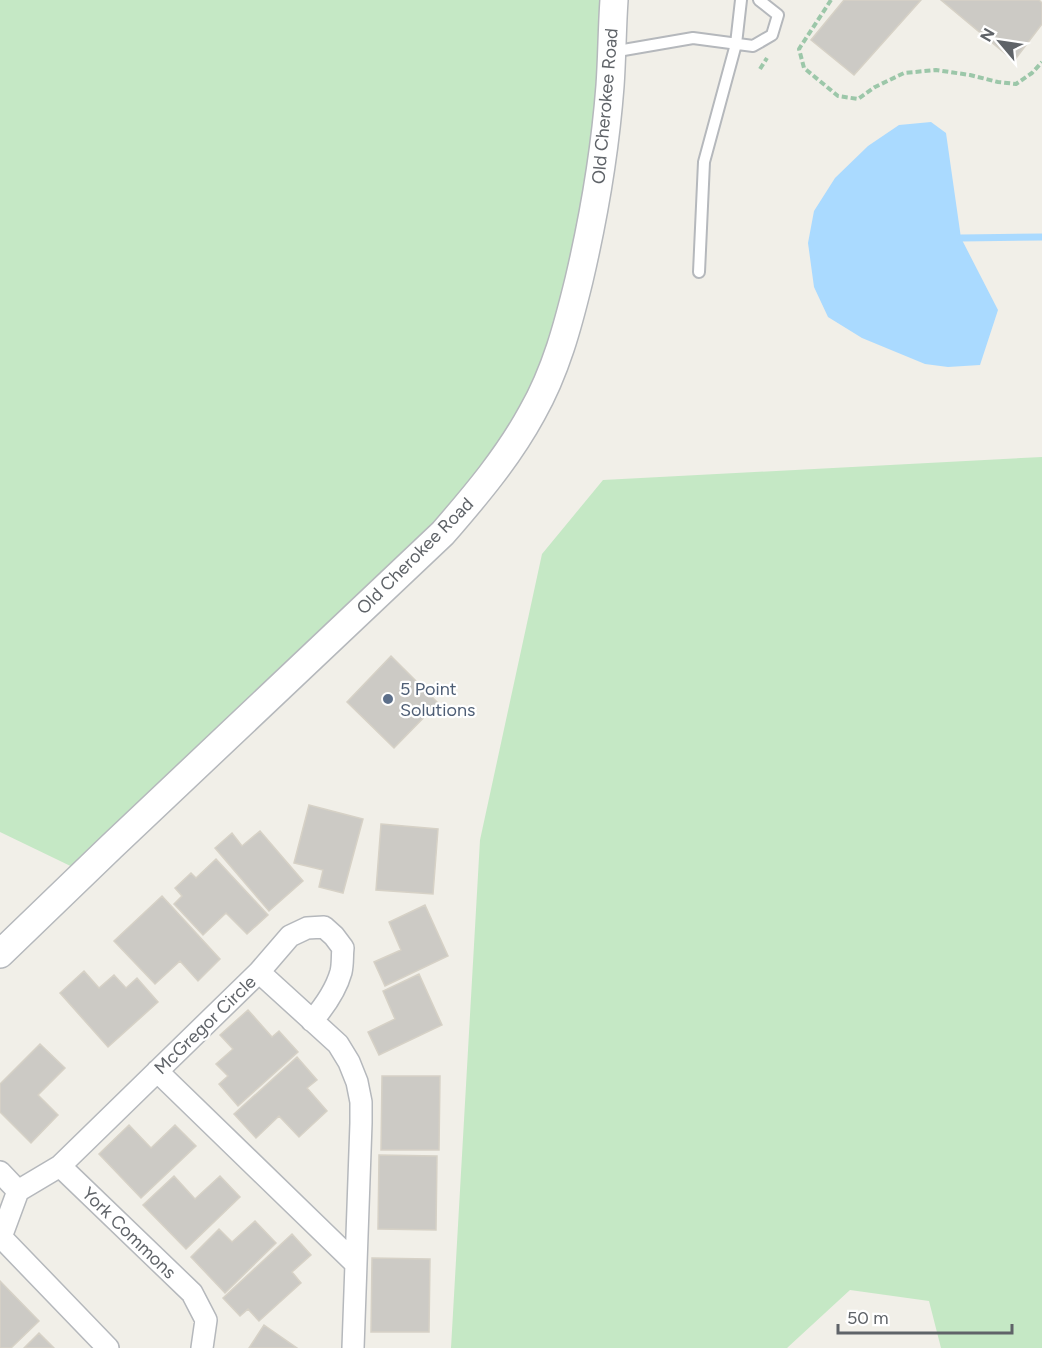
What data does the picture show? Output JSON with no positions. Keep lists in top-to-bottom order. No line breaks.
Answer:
{"streets":{"street":["Old Cherokee Road","McGregor Circle","York Commons"]},"crossings":[["McGregor Circle","York Commons"]],"places":["5 Point Solutions"],"scale_bar":"50 m","north":"top left"}
